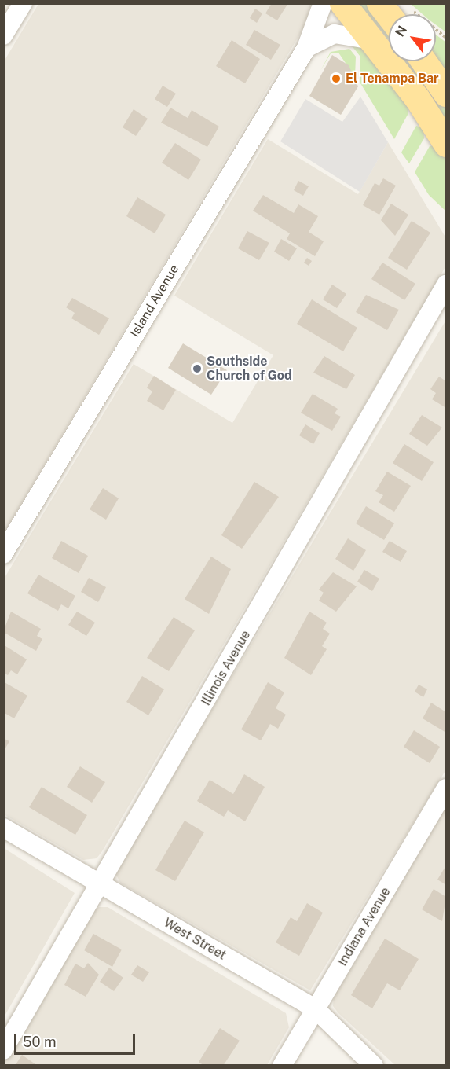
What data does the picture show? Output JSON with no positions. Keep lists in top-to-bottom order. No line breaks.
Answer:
{"streets":{"street":["Island Avenue","Illinois Avenue","Indiana Avenue","West Street"]},"crossings":[["Illinois Avenue","West Street"],["Indiana Avenue","West Street"]],"places":["El Tenampa Bar","Southside Church of God"],"scale_bar":"50 m","north":"top left"}
